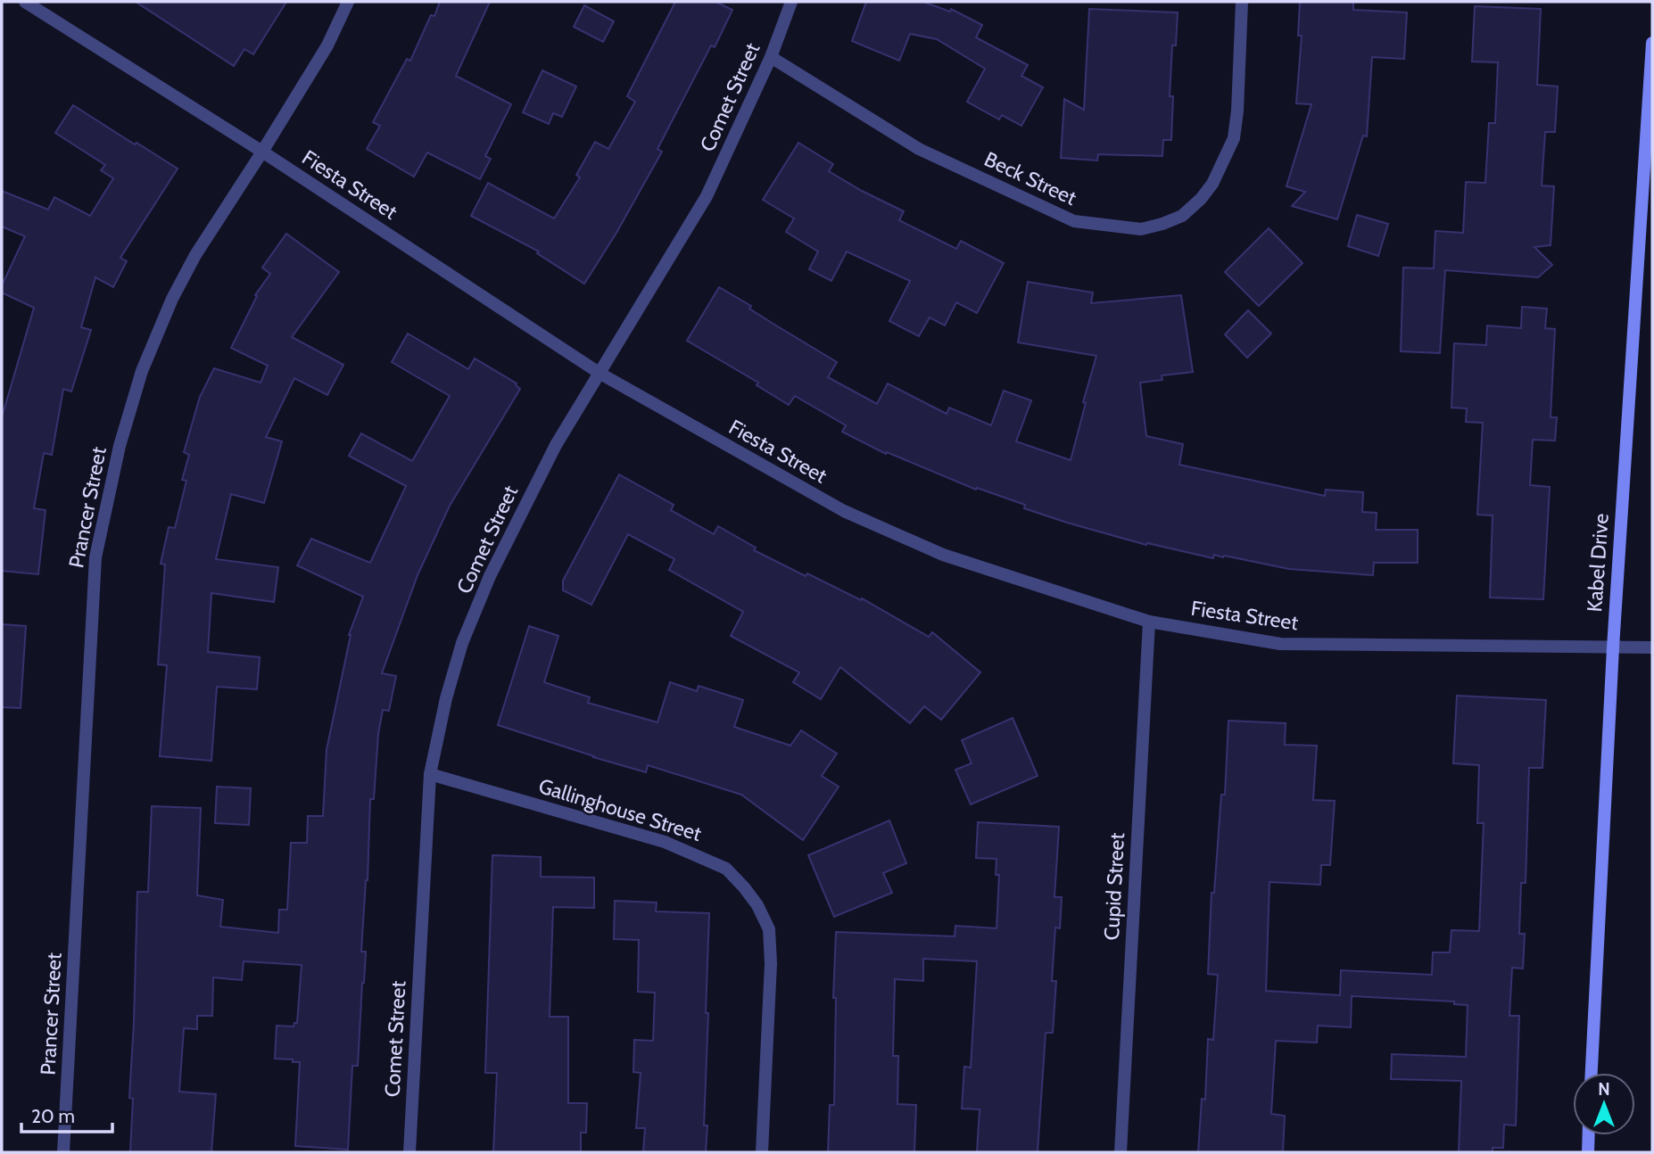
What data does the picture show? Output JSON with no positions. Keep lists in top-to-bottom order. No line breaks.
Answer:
{"streets":{"street":["Comet Street","Beck Street","Fiesta Street","Prancer Street","Kabel Drive","Gallinghouse Street","Cupid Street"]},"crossings":[["Comet Street","Beck Street"],["Comet Street","Fiesta Street"],["Comet Street","Gallinghouse Street"],["Fiesta Street","Prancer Street"],["Fiesta Street","Kabel Drive"],["Fiesta Street","Cupid Street"]],"scale_bar":"20 m","north":"top"}
